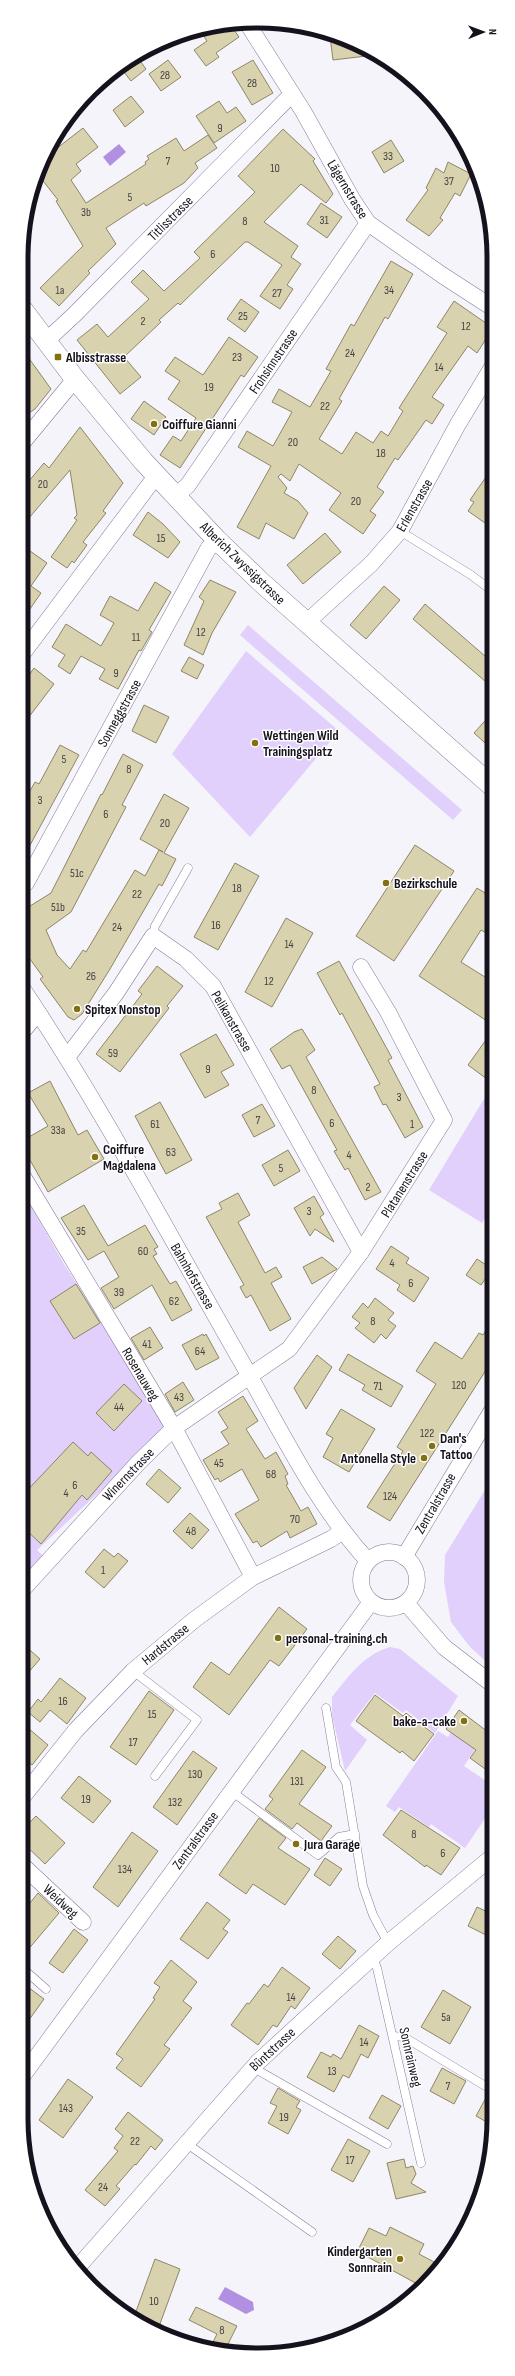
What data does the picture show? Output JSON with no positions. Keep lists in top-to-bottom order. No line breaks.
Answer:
{"streets":{"street":["Lägernstrasse","Titlisstrasse","Frohsinnstrasse","Erlenstrasse","Alberich Zwyssigstrasse","Sonneggstrasse","Pelikanstrasse","Platanenstrasse","Bahnhofstrasse","Rosenauweg","Winernstrasse","Zentralstrasse","Hardstrasse","Weidweg","Büntstrasse"],"lane":["Sonnrainweg"]},"crossings":[["Lägernstrasse","Titlisstrasse"],["Lägernstrasse","Frohsinnstrasse"],["Titlisstrasse","Alberich Zwyssigstrasse"],["Frohsinnstrasse","Alberich Zwyssigstrasse"],["Erlenstrasse","Alberich Zwyssigstrasse"],["Alberich Zwyssigstrasse","Sonneggstrasse"],["Pelikanstrasse","Platanenstrasse"],["Platanenstrasse","Bahnhofstrasse"],["Platanenstrasse","Winernstrasse"],["Bahnhofstrasse","Winernstrasse"],["Bahnhofstrasse","Zentralstrasse"],["Bahnhofstrasse","Hardstrasse"],["Rosenauweg","Winernstrasse"],["Rosenauweg","Hardstrasse"],["Büntstrasse","Sonnrainweg"]],"places":{"transit":["Albisstrasse"],"other":["Coiffure Gianni","Wettingen Wild Trainingsplatz","Bezirkschule","Spitex Nonstop","Coiffure Magdalena","Dan's Tattoo","Antonella Style","personal-training.ch","bake-a-cake","Jura Garage","Kindergarten Sonnrain"]},"house_numbers":["28","28","9","33","7","10","37","5","3b","31","8","6","1a","34","27","25","2","12","24","23","14","19","22","20","18","20","20","15","12","11","9","5","8","3","6","20","51c","18","22","51b","16","24","14","26","12","59","9","8","3","7","6","61","1","33a","63","4","5","2","3","35","60","4","6","39","62","8","41","64","120","71","43","44","122","45","68","6","4","124","70","48","1","16","15","17","130","131","19","132","8","6","134","14","5a","14","13","7","143","19","22","17","24","10","8"],"north":"right"}
